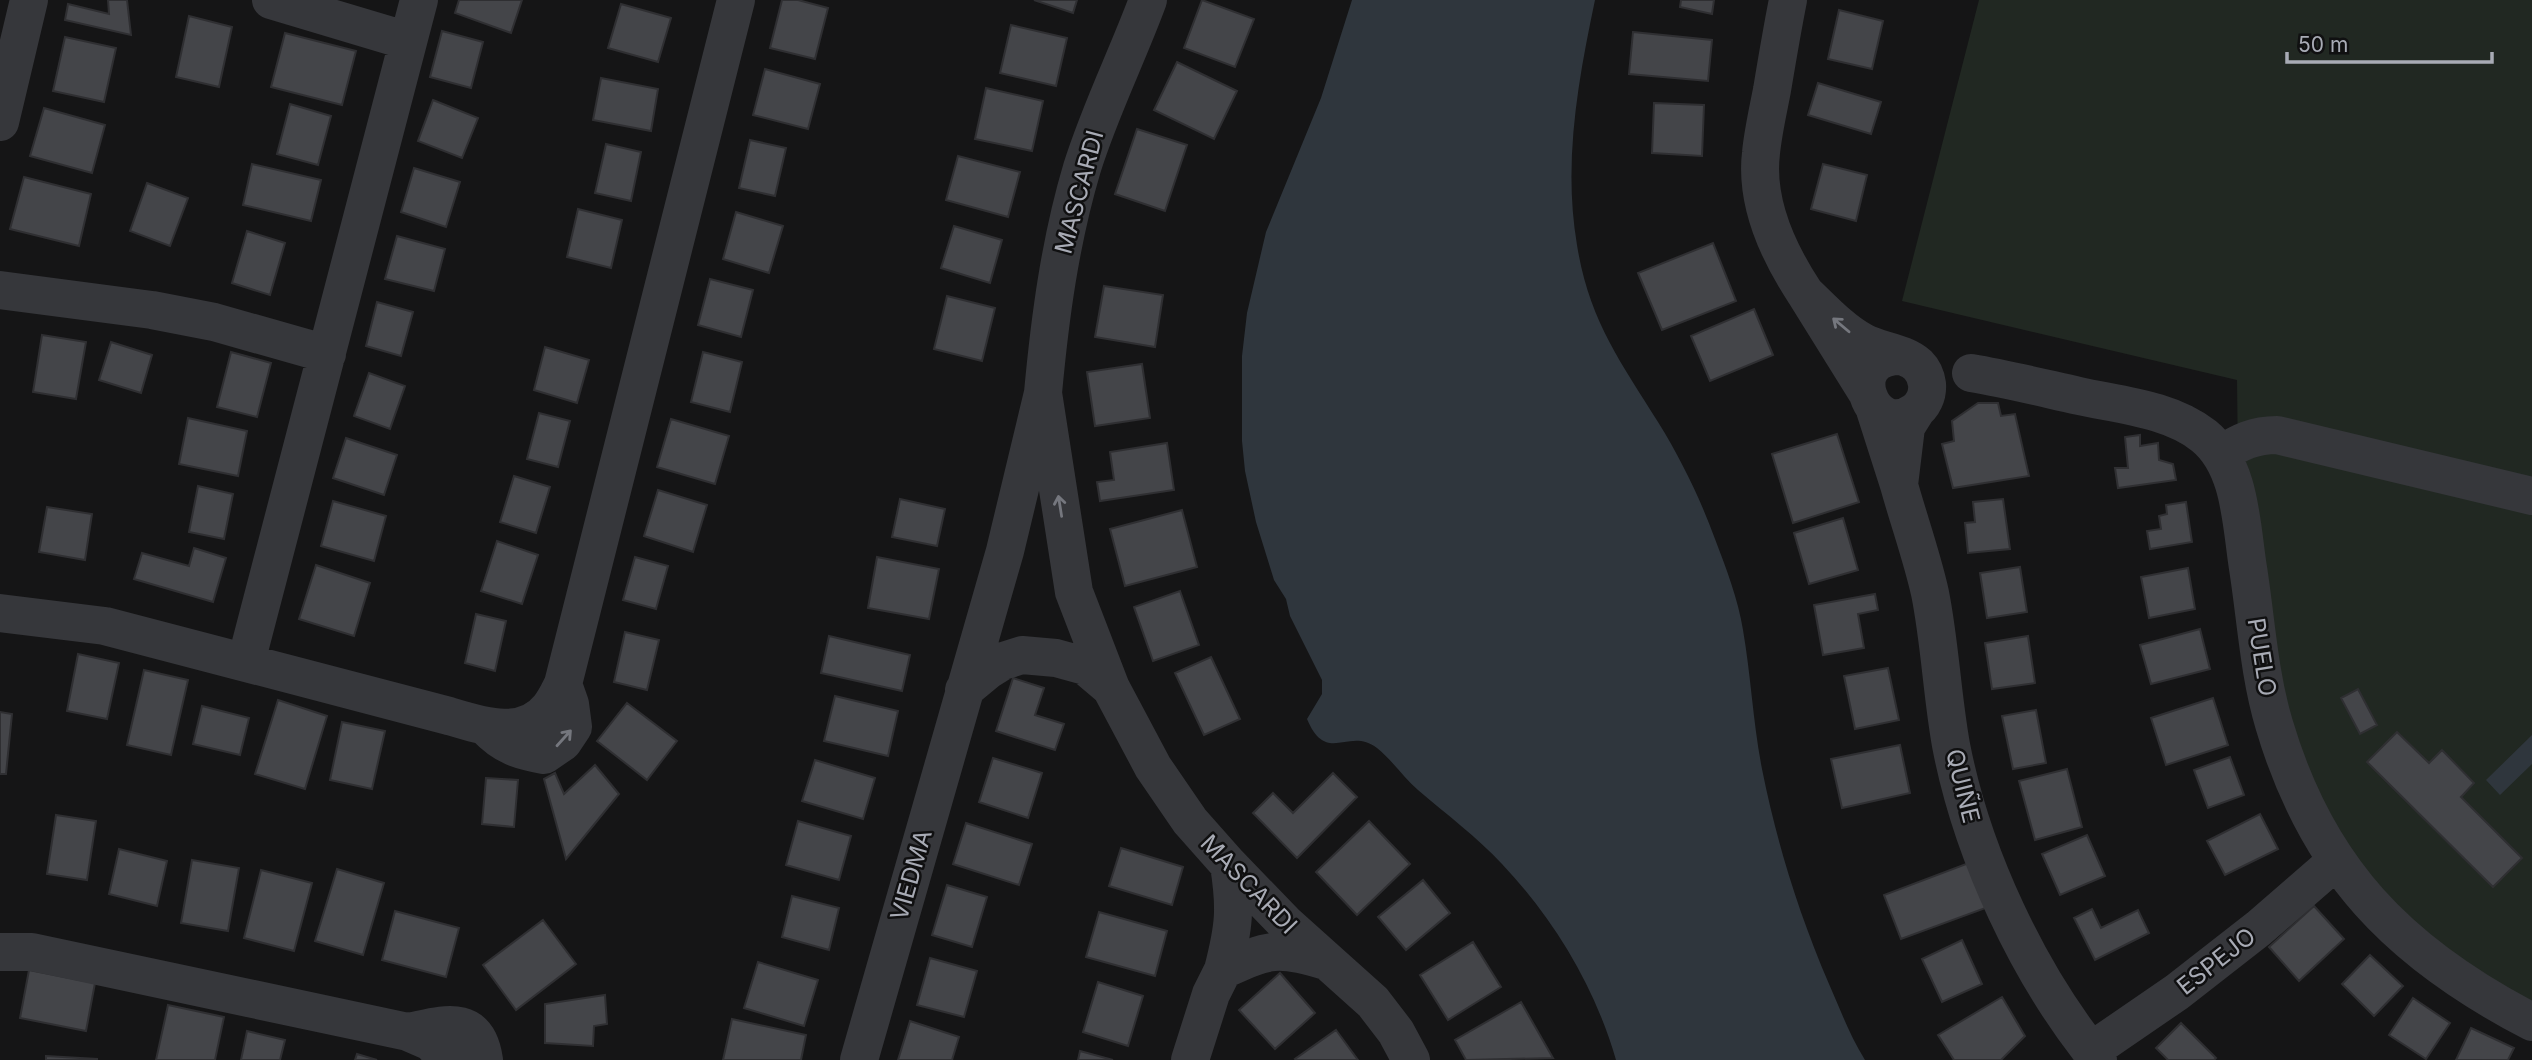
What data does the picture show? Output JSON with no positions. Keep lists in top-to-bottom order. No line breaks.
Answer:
{"streets":{"street":["MASCARDI","PUELO","QUIÑE","VIEDMA","ESPEJO"]},"crossings":[["MASCARDI","VIEDMA"],["PUELO","QUIÑE"],["PUELO","ESPEJO"],["QUIÑE","ESPEJO"]],"scale_bar":"50 m"}
